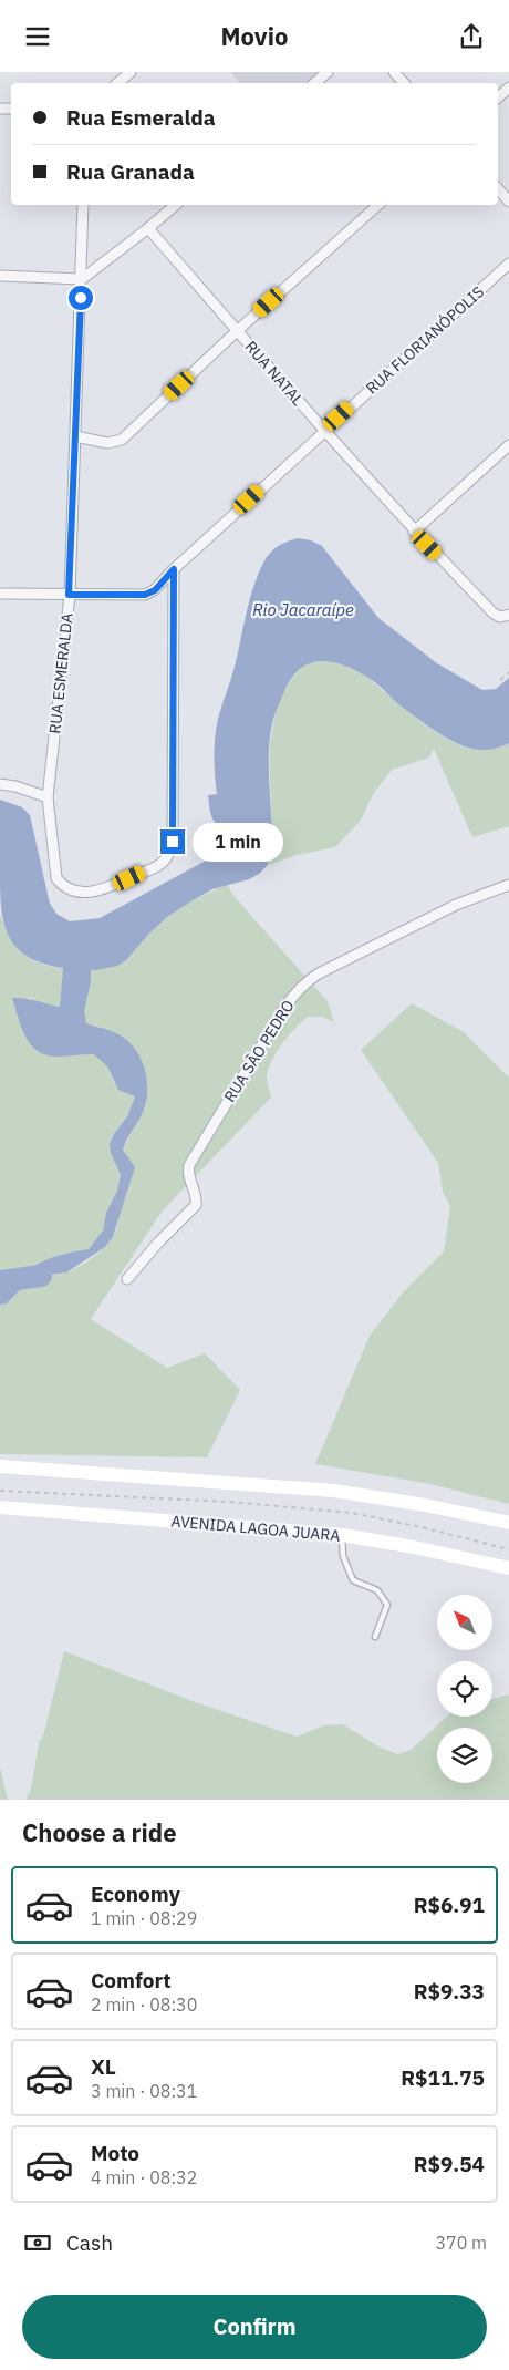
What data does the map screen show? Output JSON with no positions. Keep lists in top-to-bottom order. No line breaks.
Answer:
{"streets":{"main road":["AVENIDA LAGOA JUARA"],"street":["RUA FLORIANÓPOLIS","RUA NATAL","RUA ESMERALDA","RUA SÃO PEDRO"]},"crossings":[["RUA FLORIANÓPOLIS","RUA NATAL"],["RUA FLORIANÓPOLIS","RUA ESMERALDA"]],"water":["Rio Jacaraípe"],"north":"top left","page":{"header":"Movio","banner":["Rua Esmeralda","Rua Granada"],"bubble":"1 min","heading":"Choose a ride","list":[{"name":"Economy","note":"1 min · 08:29","value":"R$6.91"},{"name":"Comfort","note":"2 min · 08:30","value":"R$9.33"},{"name":"XL","note":"3 min · 08:31","value":"R$11.75"},{"name":"Moto","note":"4 min · 08:32","value":"R$9.54"}],"pay":["Cash","370 m"],"buttons":"Confirm"}}
